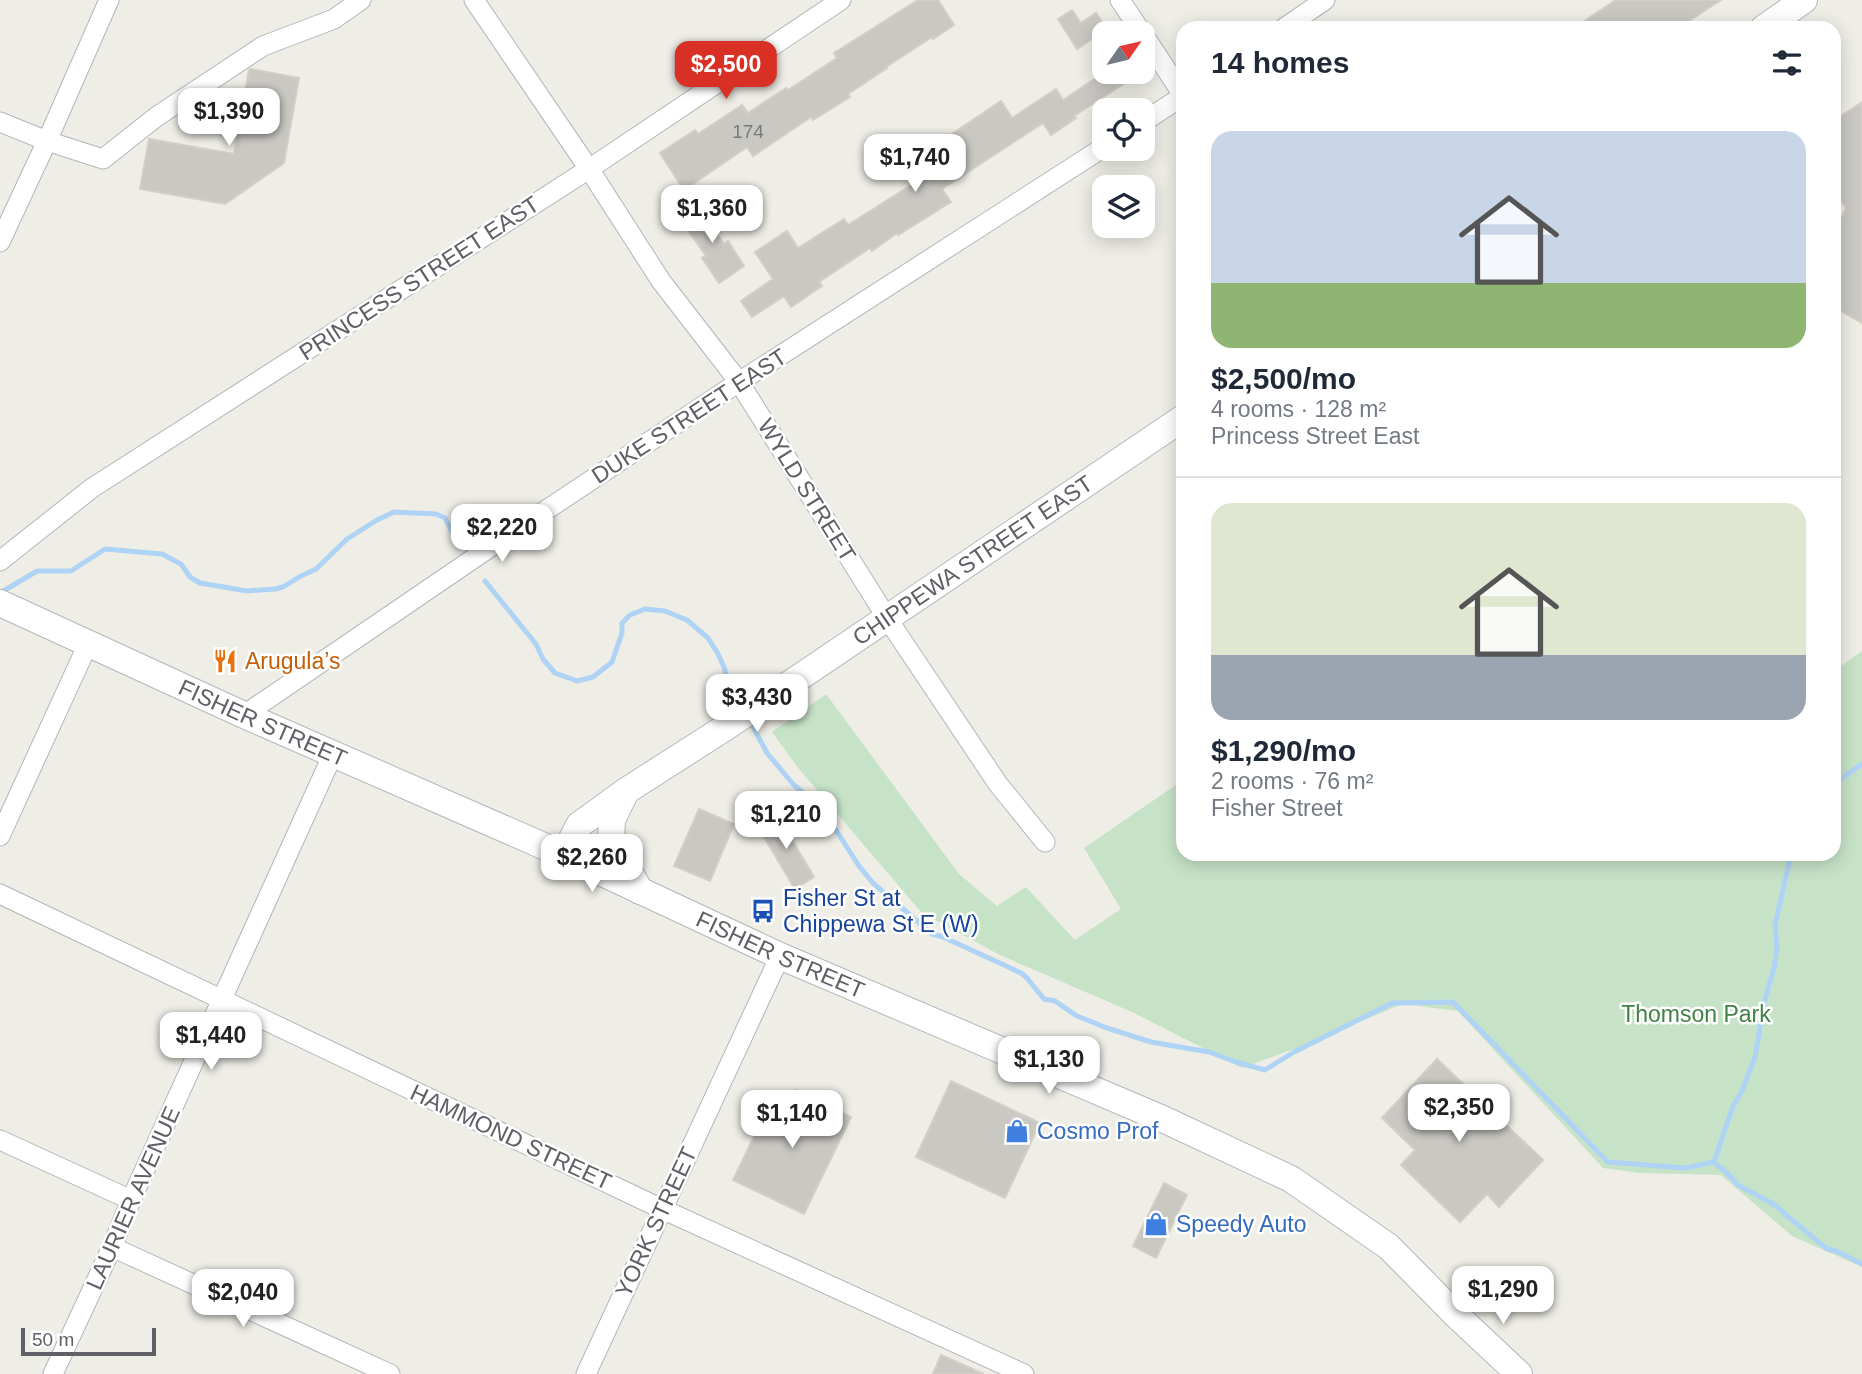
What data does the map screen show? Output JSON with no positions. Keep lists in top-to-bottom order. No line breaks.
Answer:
{"streets":{"main road":["CHIPPEWA STREET EAST","FISHER STREET"],"street":["PRINCESS STREET EAST","DUKE STREET EAST","WYLD STREET","HAMMOND STREET","LAURIER AVENUE","YORK STREET"]},"crossings":[["PRINCESS STREET EAST","WYLD STREET"],["DUKE STREET EAST","WYLD STREET"],["DUKE STREET EAST","FISHER STREET"],["WYLD STREET","CHIPPEWA STREET EAST"],["CHIPPEWA STREET EAST","FISHER STREET"],["FISHER STREET","LAURIER AVENUE"],["FISHER STREET","YORK STREET"],["HAMMOND STREET","LAURIER AVENUE"],["HAMMOND STREET","YORK STREET"]],"parks":["Thomson Park"],"places":{"restaurant":["Arugula’s"],"bus stop":["Fisher St at Chippewa St E (W)"],"shop":["Cosmo Prof","Speedy Auto"]},"house_numbers":["174"],"scale_bar":"50 m","north":"top right","page":{"heading":"14 homes","price":["$2,500","$1,390","$1,740","$1,360","$2,220","$3,430","$1,210","$2,260","$1,440","$1,130","$2,350","$1,140","$1,290","$2,040"],"list":[{"name":"$2,500/mo","note":"4 rooms · 128 m² · Princess Street East"},{"name":"$1,290/mo","note":"2 rooms · 76 m² · Fisher Street"}],"scale":"50 m"}}
